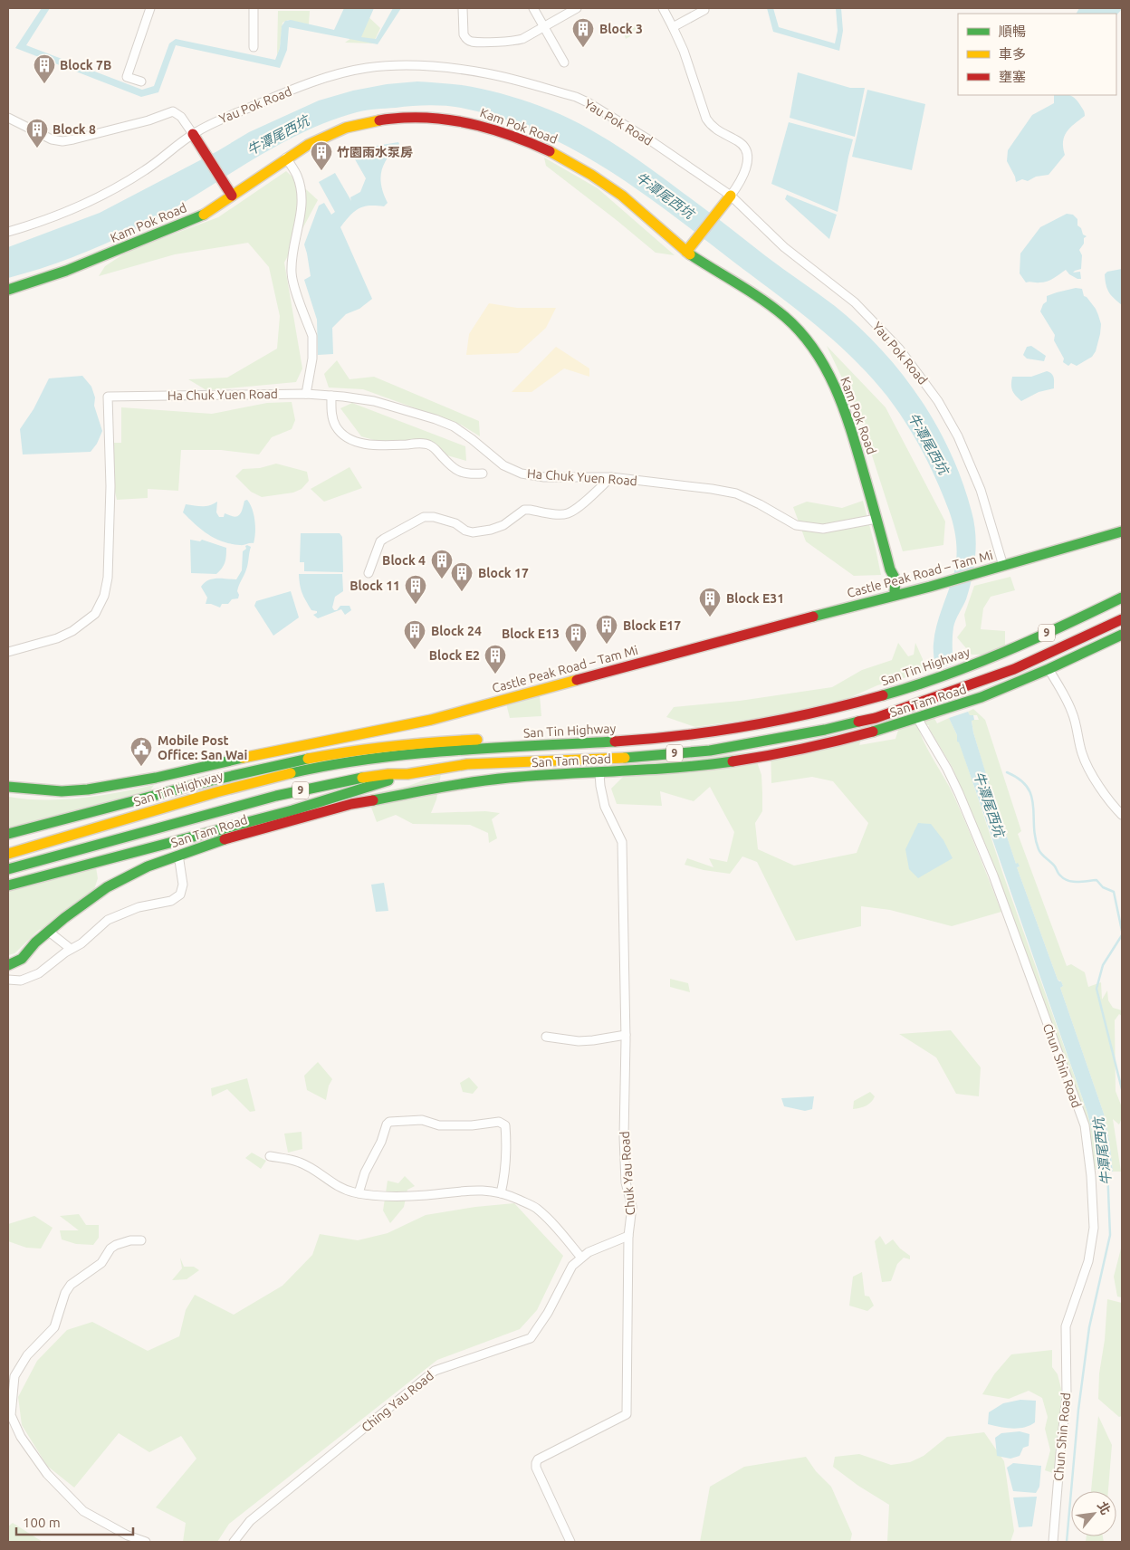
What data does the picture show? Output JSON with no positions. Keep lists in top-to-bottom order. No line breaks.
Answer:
{"streets":{"main road":["Kam Pok Road","Castle Peak Road – Tam Mi","9","San Tin Highway","San Tam Road"],"street":["Yau Pok Road","Ha Chuk Yuen Road","Chun Shin Road","Chuk Yau Road","Ching Yau Road"]},"crossings":[["Yau Pok Road","Castle Peak Road – Tam Mi"],["Kam Pok Road","Ha Chuk Yuen Road"],["Kam Pok Road","Castle Peak Road – Tam Mi"],["San Tam Road","Chun Shin Road"],["San Tam Road","Chuk Yau Road"],["Chuk Yau Road","Ching Yau Road"]],"water":["牛潭尾西坑"],"places":{"building":["Block 3","Block 7B","Block 8","竹園雨水泵房","Block 4","Block 17","Block 11","Block E31","Block E17","Block 24","Block E13","Block E2"],"public building":["Mobile Post Office: San Wai"]},"legend":["順暢","車多","壅塞"],"scale_bar":"100 m","north":"top right"}
